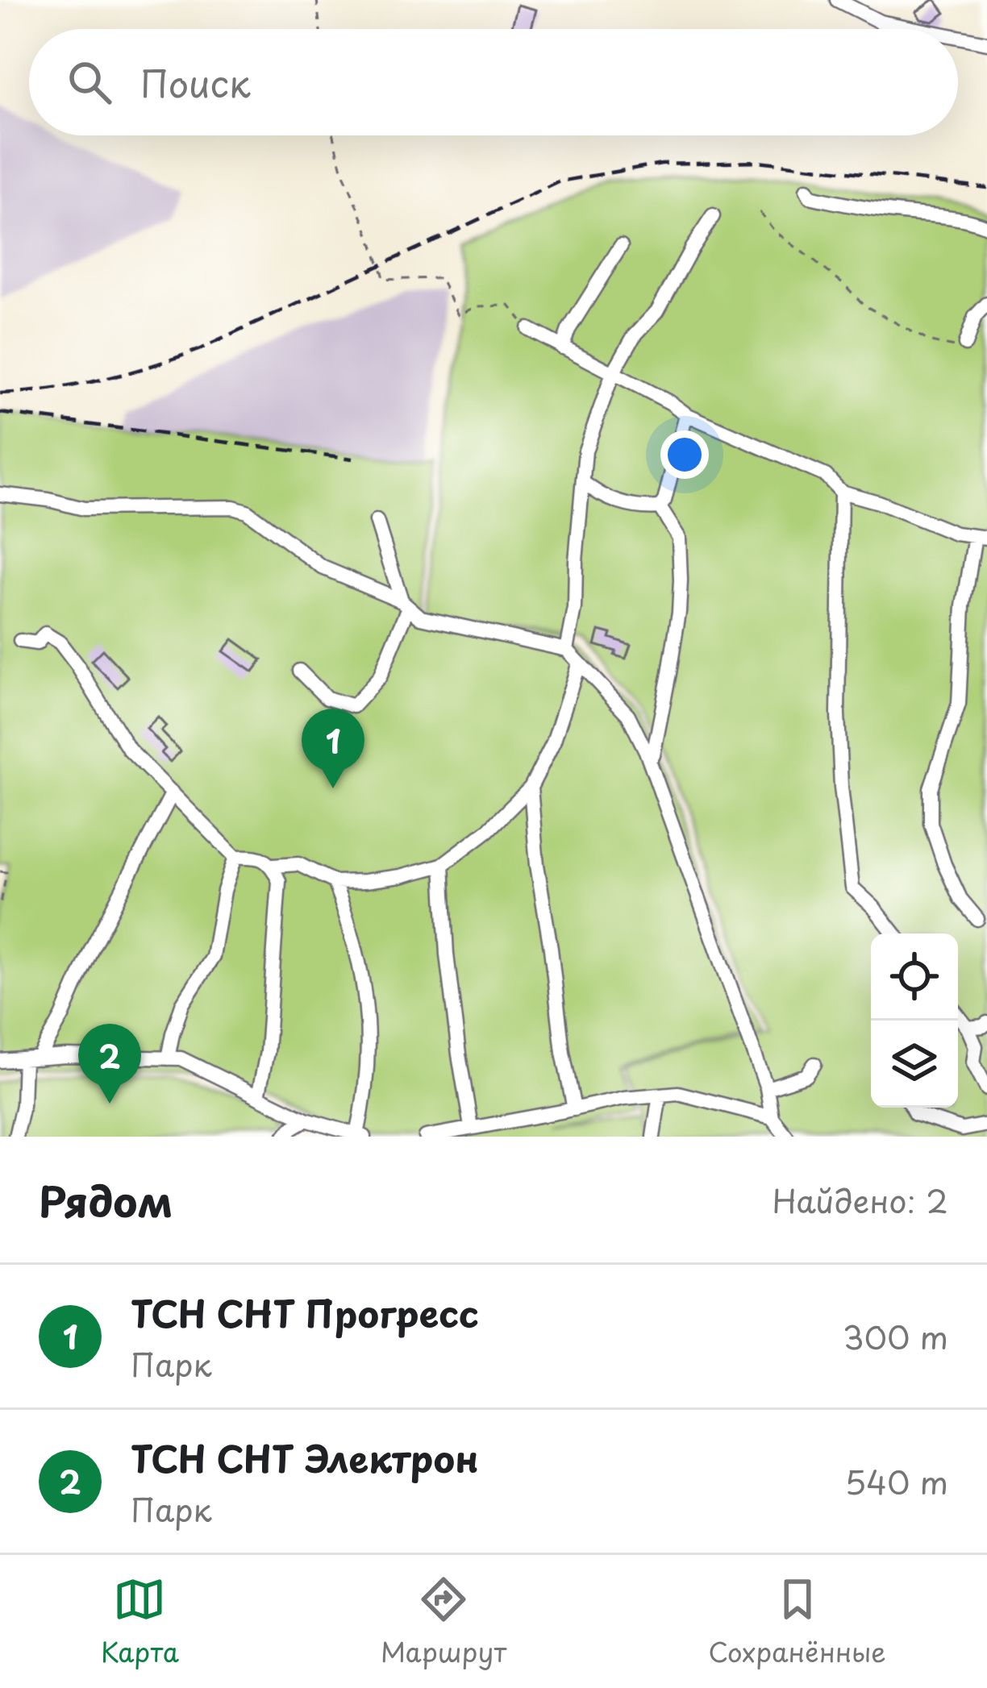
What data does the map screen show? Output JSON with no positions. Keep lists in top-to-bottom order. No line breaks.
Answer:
{"page":{"search":"Поиск","pins":["1","2"],"heading":["Рядом","Найдено: 2"],"list":[{"mark":"1","name":"ТСН СНТ Прогресс","note":"Парк","value":"300 m"},{"mark":"2","name":"ТСН СНТ Электрон","note":"Парк","value":"540 m"}],"nav":["Карта","Маршрут","Сохранённые"]}}
